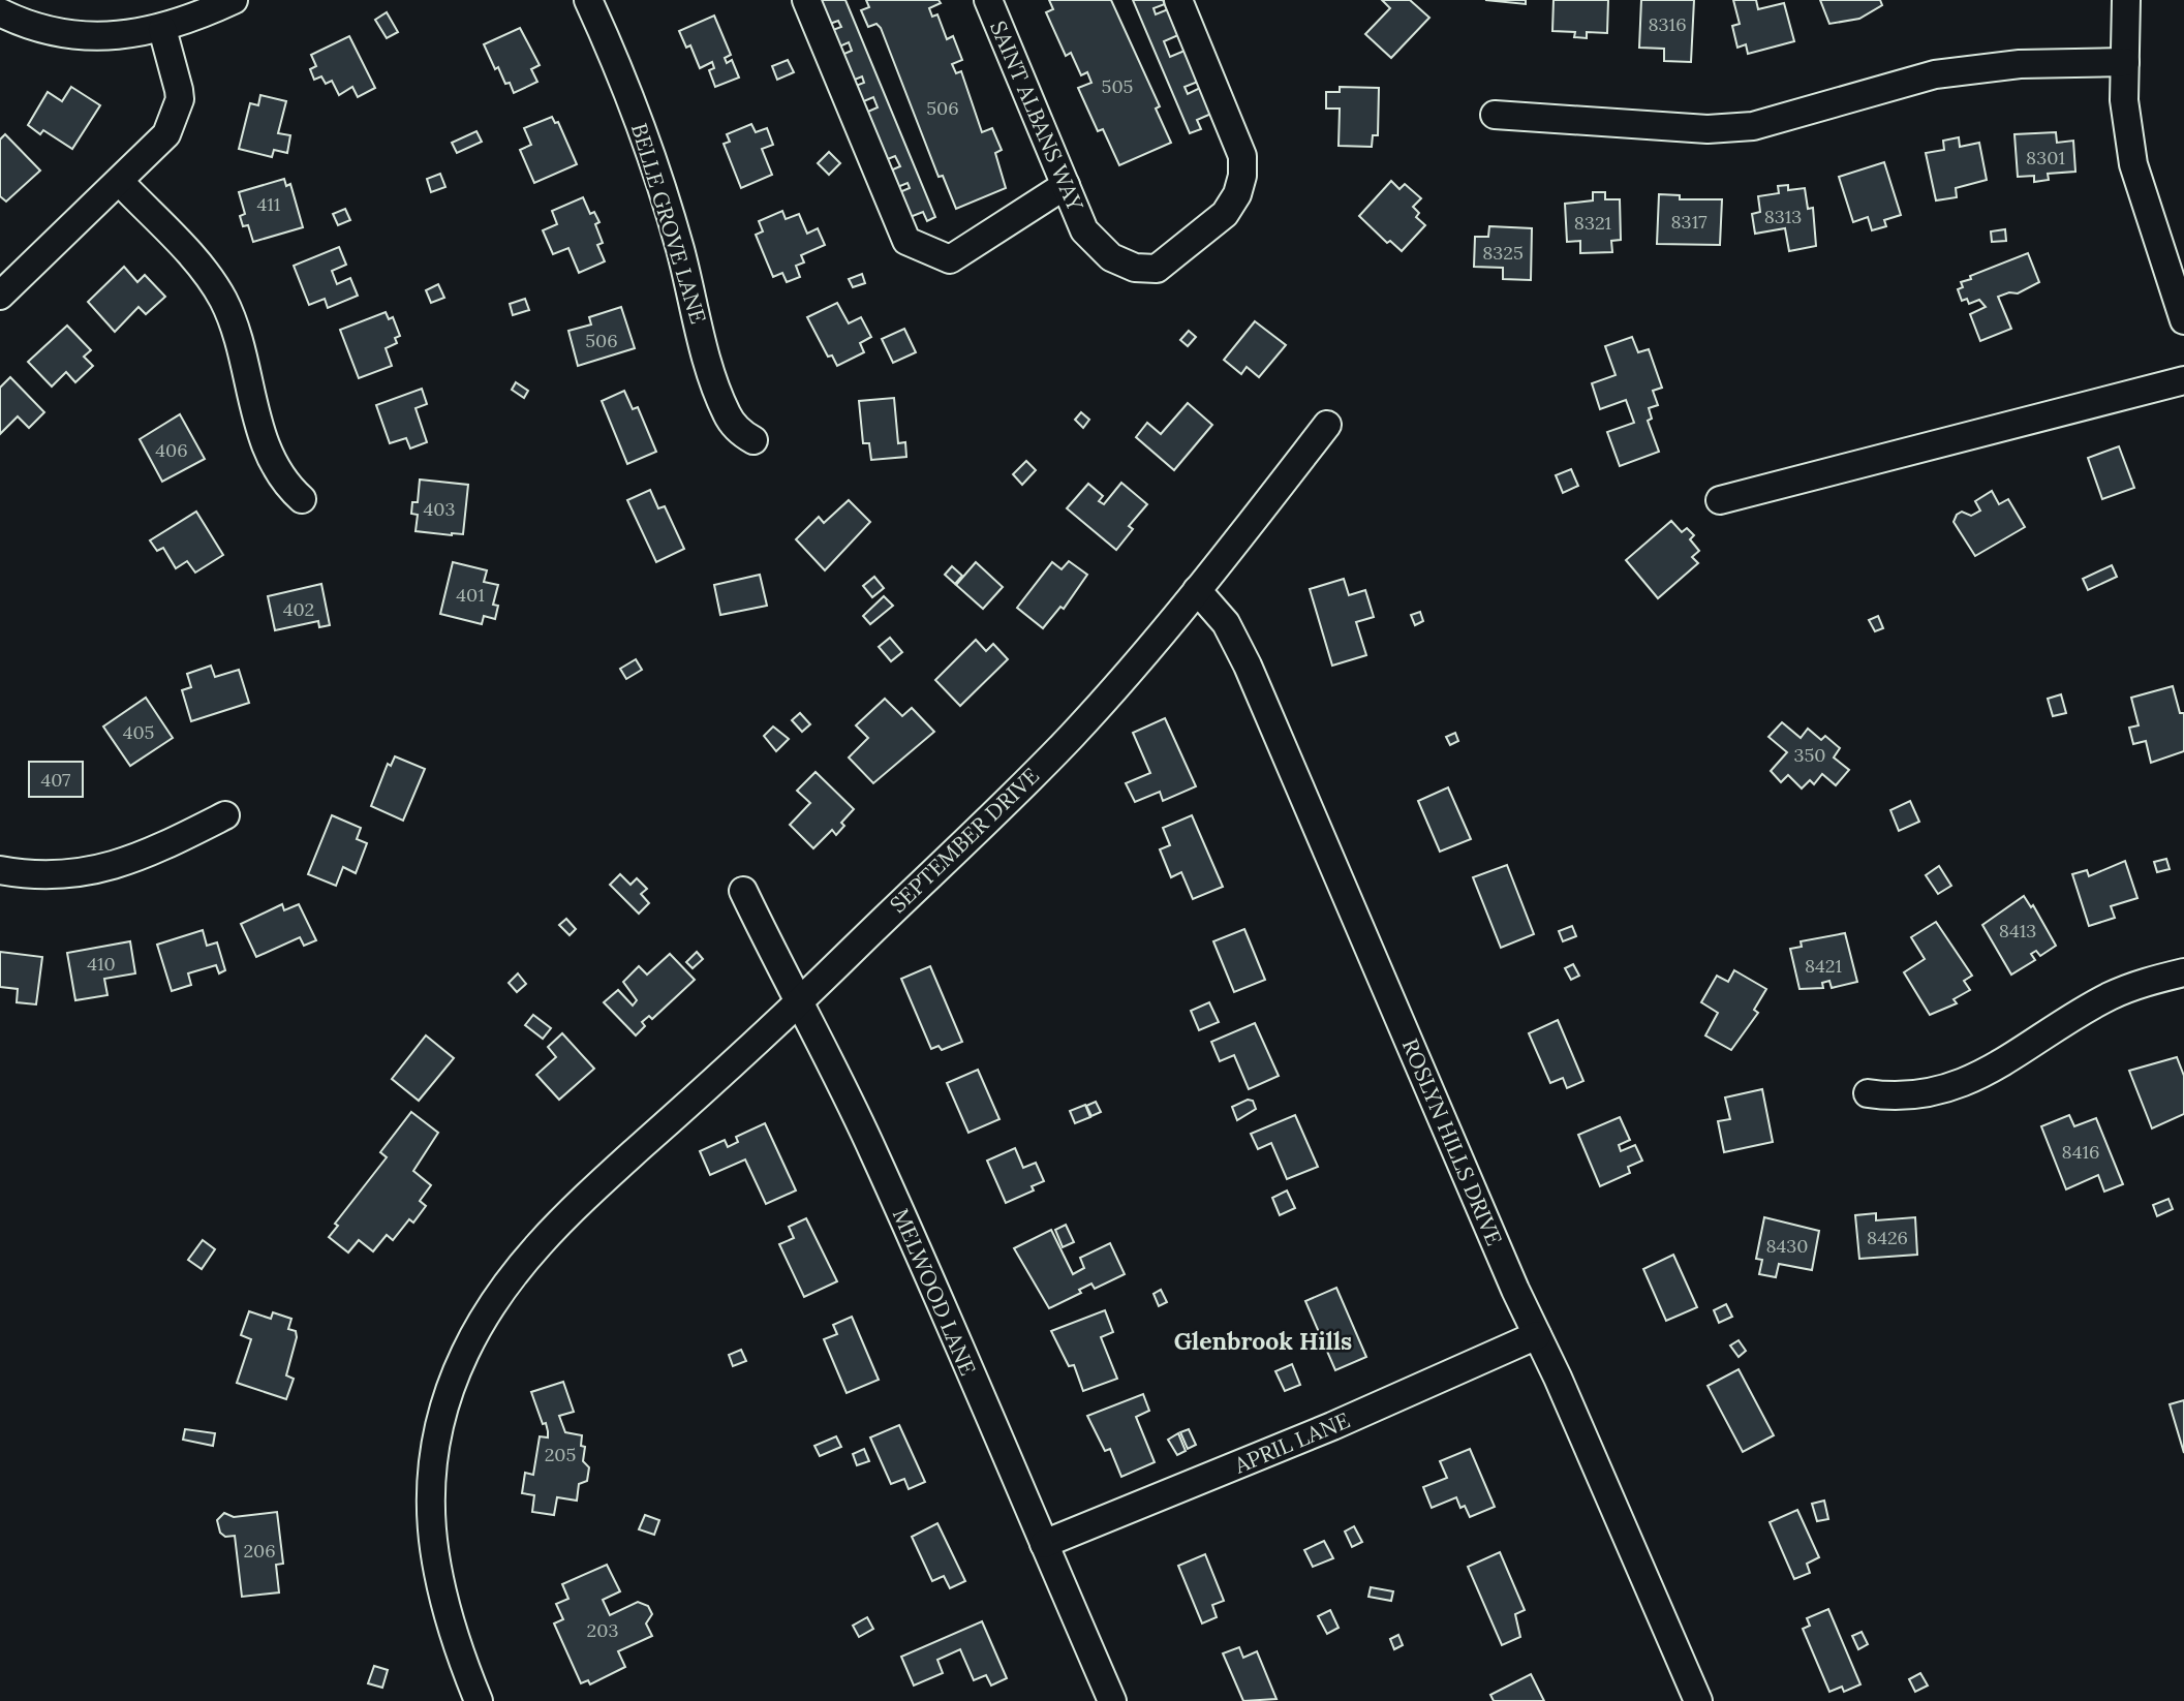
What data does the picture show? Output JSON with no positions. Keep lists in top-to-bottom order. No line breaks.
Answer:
{"streets":{"street":["SAINT ALBANS WAY","BELLE GROVE LANE","SEPTEMBER DRIVE","ROSLYN HILLS DRIVE","MELWOOD LANE","APRIL LANE"]},"crossings":[["SEPTEMBER DRIVE","ROSLYN HILLS DRIVE"],["SEPTEMBER DRIVE","MELWOOD LANE"],["ROSLYN HILLS DRIVE","APRIL LANE"],["MELWOOD LANE","APRIL LANE"]],"districts":["Glenbrook Hills"],"house_numbers":["8316","505","506","8301","411","8313","8317","8321","8325","506","406","403","401","402","405","350","407","8413","410","8421","8416","8426","8430","205","206","203"]}
